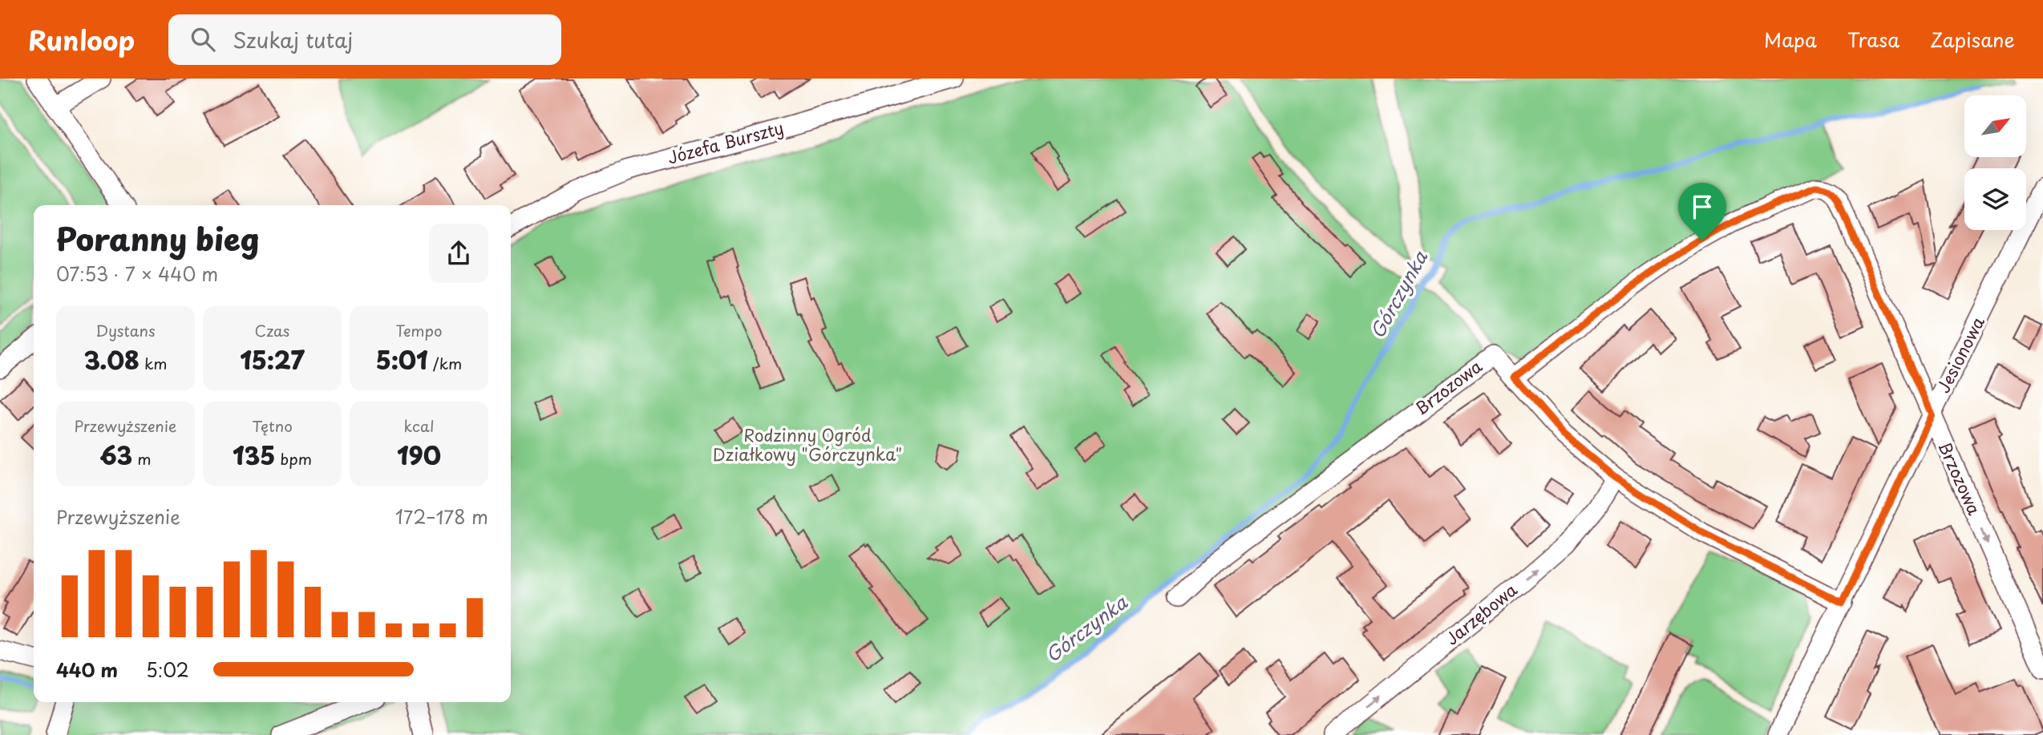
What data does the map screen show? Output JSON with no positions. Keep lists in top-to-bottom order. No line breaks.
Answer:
{"streets":{"street":["Józefa Burszty","Jesionowa","Brzozowa","Jarzębowa"]},"crossings":[["Jesionowa","Brzozowa"]],"one_way":["Jarzębowa"],"water":["Górczynka"],"parks":["Rodzinny Ogród Działkowy \"Górczynka\""],"north":"top right","page":{"header":"Runloop","search":"Szukaj tutaj","nav":["Mapa","Trasa","Zapisane"],"heading":["Poranny bieg","07:53 · 7 × 440 m"],"stats":[["Dystans","3.08 km"],["Czas","15:27"],["Tempo","5:01 /km"],["Przewyższenie","63 m"],["Tętno","135 bpm"],["kcal","190"]],"chart":["Przewyższenie","172–178 m"],"list":[{"name":"440 m","note":"5:02"}]}}
